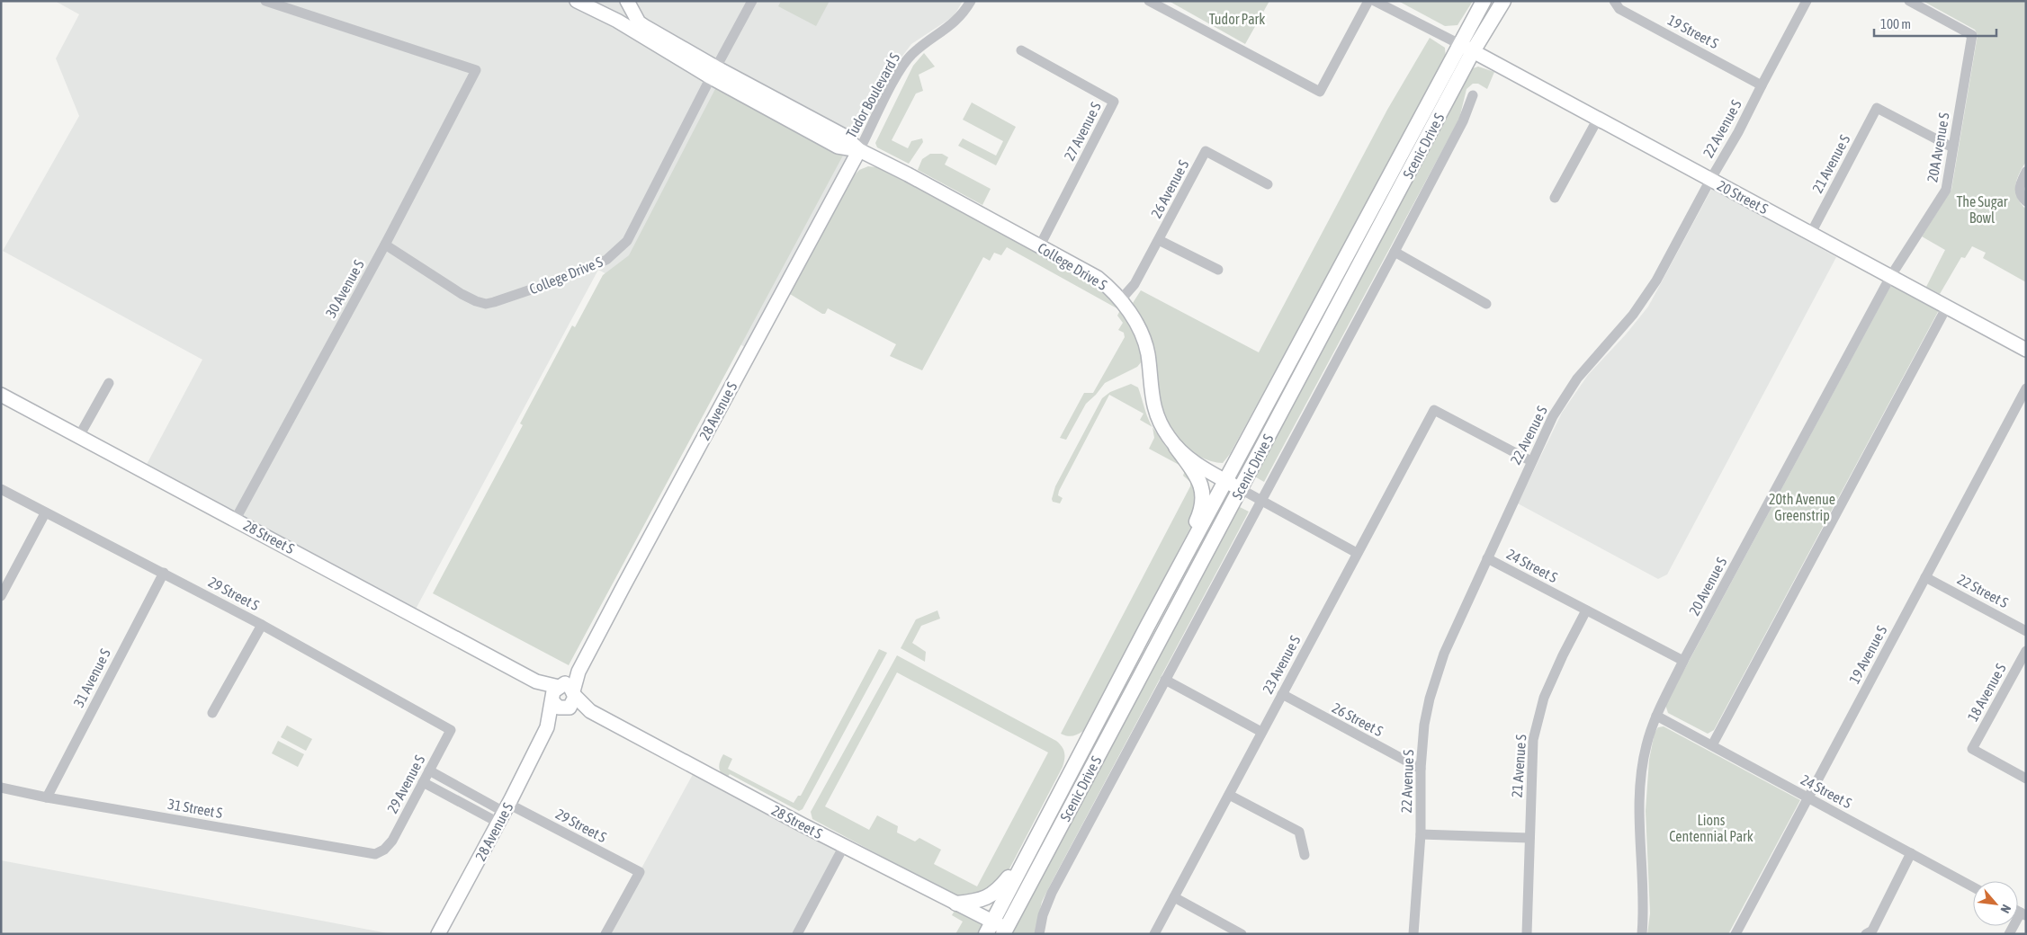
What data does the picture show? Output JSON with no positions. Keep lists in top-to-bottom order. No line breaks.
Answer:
{"streets":{"main road":["Scenic Drive S"],"street":["19 Street S","Tudor Boulevard S","22 Avenue S","27 Avenue S","20A Avenue S","21 Avenue S","26 Avenue S","20 Street S","College Drive S","30 Avenue S","28 Avenue S","28 Street S","24 Street S","20 Avenue S","22 Street S","29 Street S","19 Avenue S","23 Avenue S","31 Avenue S","18 Avenue S","26 Street S","29 Avenue S","31 Street S"]},"crossings":[["19 Street S","22 Avenue S"],["Tudor Boulevard S","College Drive S"],["Tudor Boulevard S","28 Avenue S"],["22 Avenue S","20 Street S"],["22 Avenue S","24 Street S"],["22 Avenue S","23 Avenue S"],["22 Avenue S","26 Street S"],["27 Avenue S","College Drive S"],["Scenic Drive S","20 Street S"],["Scenic Drive S","College Drive S"],["Scenic Drive S","28 Street S"],["20A Avenue S","21 Avenue S"],["20A Avenue S","20 Street S"],["20A Avenue S","20 Avenue S"],["21 Avenue S","20 Street S"],["21 Avenue S","24 Street S"],["26 Avenue S","College Drive S"],["20 Street S","20 Avenue S"],["College Drive S","30 Avenue S"],["College Drive S","28 Avenue S"],["30 Avenue S","28 Street S"],["28 Avenue S","28 Street S"],["28 Avenue S","29 Street S"],["24 Street S","20 Avenue S"],["24 Street S","19 Avenue S"],["22 Street S","19 Avenue S"],["29 Street S","31 Avenue S"],["29 Street S","29 Avenue S"],["23 Avenue S","26 Street S"],["31 Avenue S","31 Street S"],["29 Avenue S","31 Street S"]],"parks":["Tudor Park","The Sugar Bowl","20th Avenue Greenstrip","Lions Centennial Park"],"scale_bar":"100 m","north":"bottom right"}
